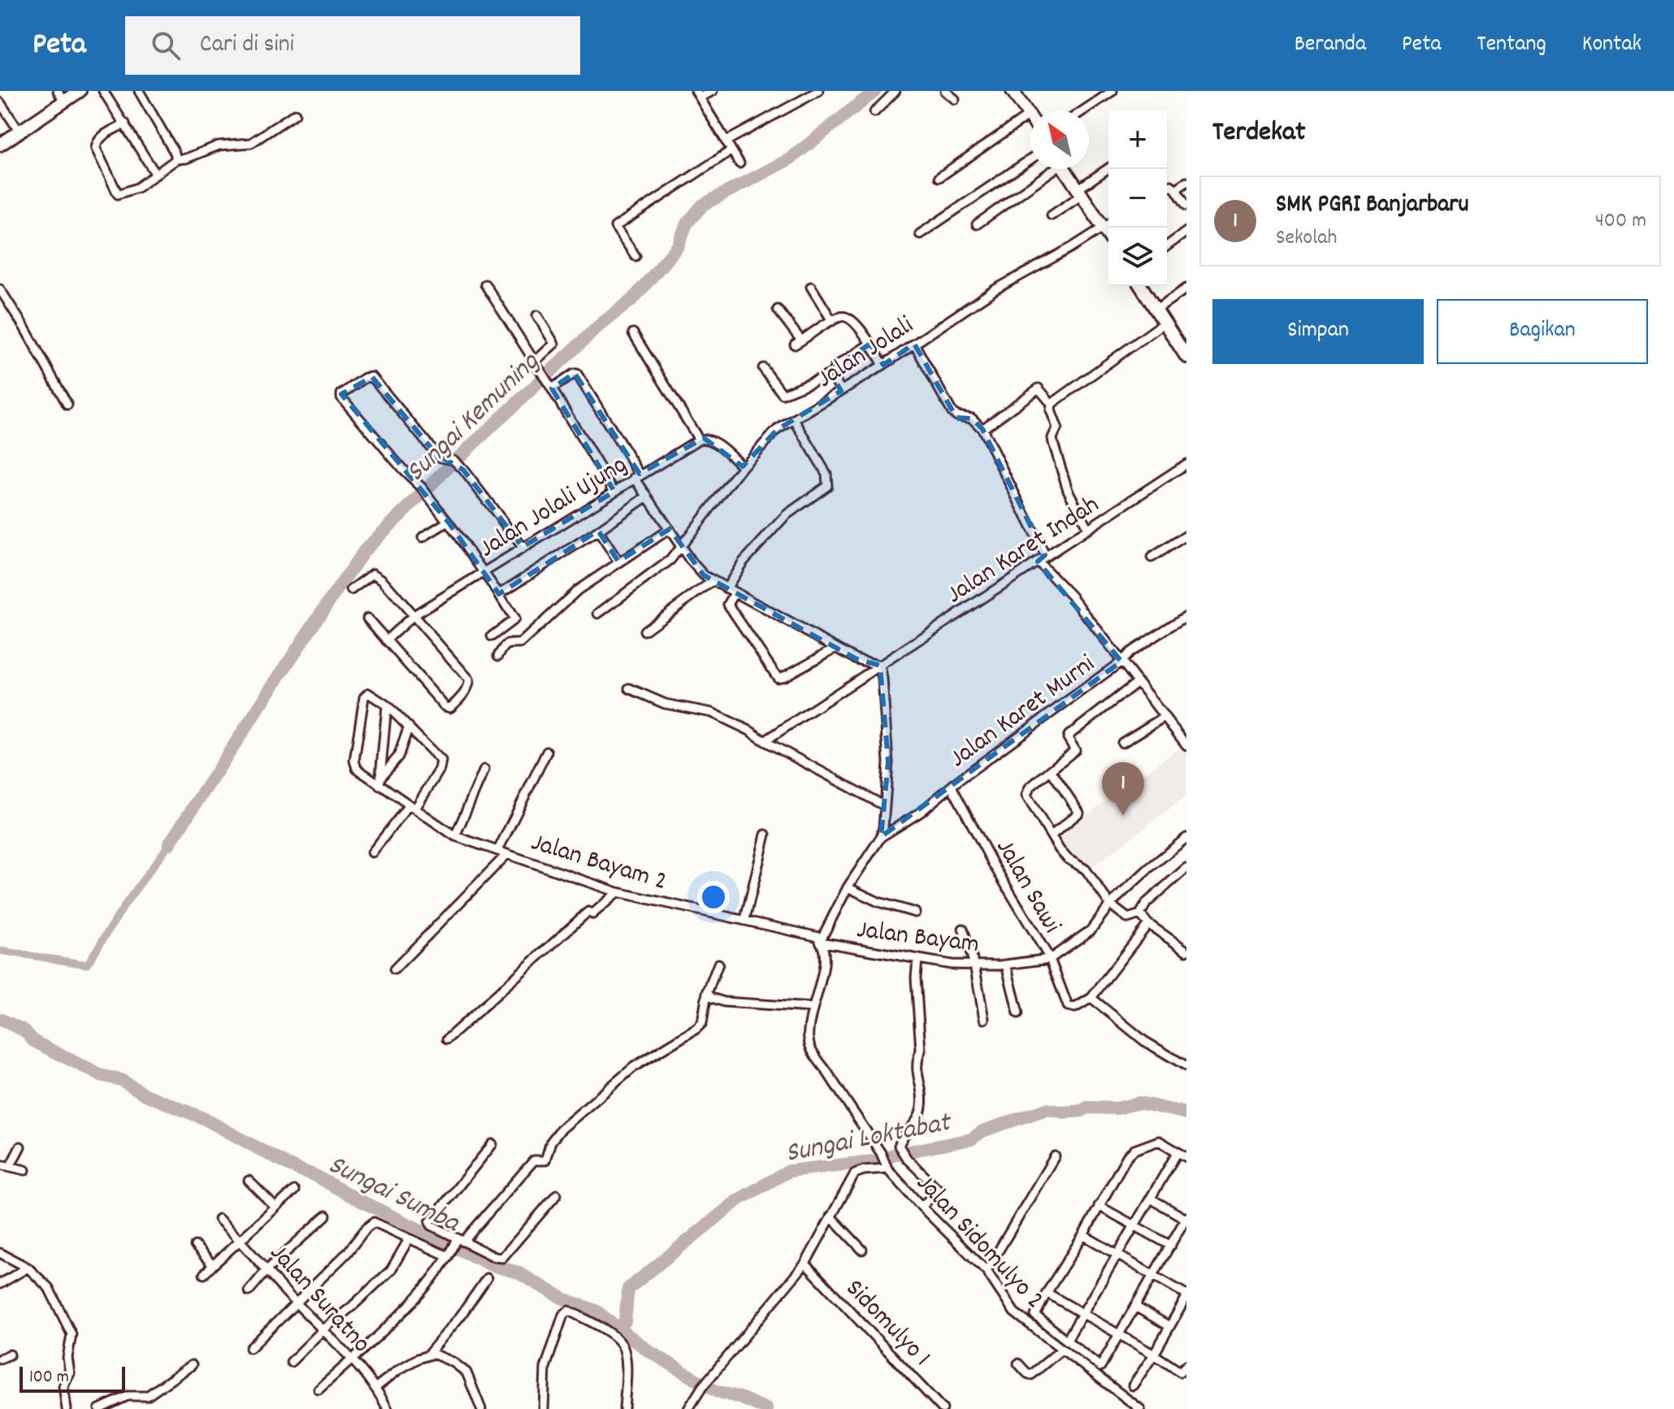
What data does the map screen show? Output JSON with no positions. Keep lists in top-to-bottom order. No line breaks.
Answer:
{"streets":{"street":["Jalan Jolali","Jalan Jolali Ujung","Jalan Karet Indah","Jalan Karet Murni","Jalan Bayam 2","Jalan Sawi","Jalan Bayam","Jalan Sidomulyo 2","Jalan Suratno","Sidomulyo 1"]},"crossings":[["Jalan Karet Murni","Jalan Sawi"],["Jalan Bayam 2","Jalan Bayam"],["Jalan Bayam 2","Jalan Sidomulyo 2"],["Jalan Sawi","Jalan Bayam"],["Jalan Bayam","Jalan Sidomulyo 2"]],"water":["Sungai Kemuning","Sungai Loktabat","Sungai Sumba"],"scale_bar":"100 m","north":"top left","page":{"header":"Peta","search":"Cari di sini","nav":["Beranda","Peta","Tentang","Kontak"],"heading":"Terdekat","map_buttons":["+","−"],"list":[{"mark":"1","name":"SMK PGRI Banjarbaru","note":"Sekolah","value":"400 m"}],"buttons":["Simpan","Bagikan"],"pins":"1","scale":"100 m"}}
